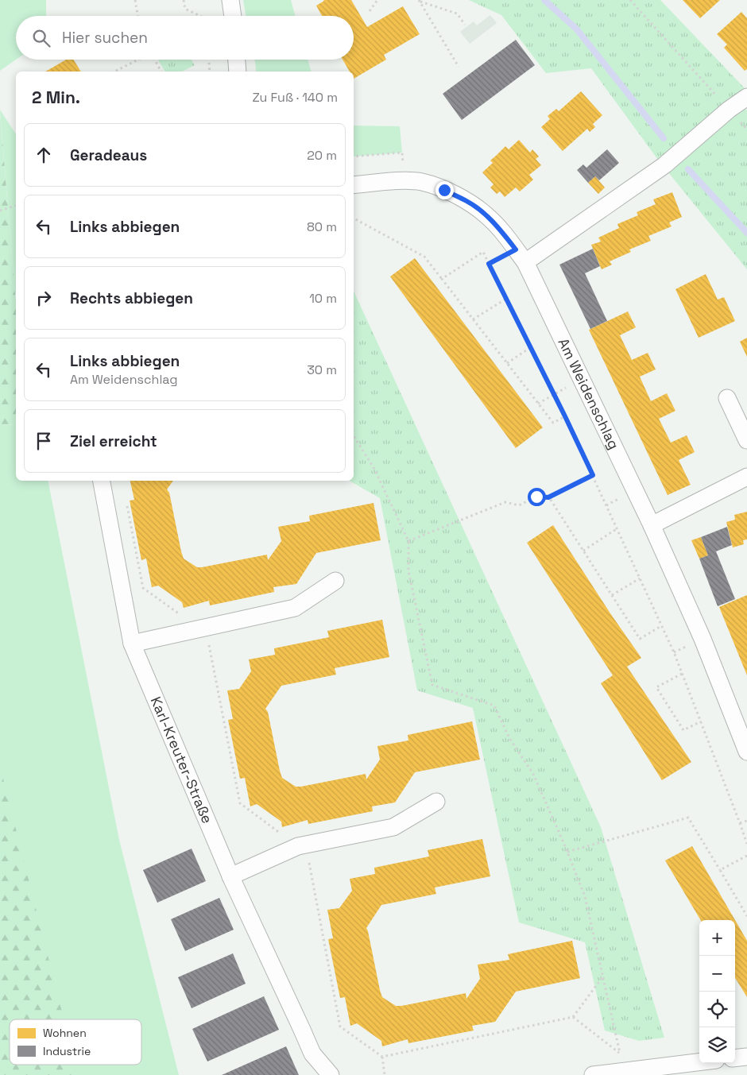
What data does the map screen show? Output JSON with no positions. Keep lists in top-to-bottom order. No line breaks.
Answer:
{"streets":{"street":["Am Weidenschlag","Karl-Kreuter-Straße"]},"legend":["Wohnen","Industrie"],"page":{"search":"Hier suchen","heading":["2 Min.","Zu Fuß · 140 m"],"list":[["Geradeaus","20 m"],["Links abbiegen","80 m"],["Rechts abbiegen","10 m"],["Links abbiegen","Am Weidenschlag","30 m"],"Ziel erreicht"],"map_buttons":["+","−"]}}
